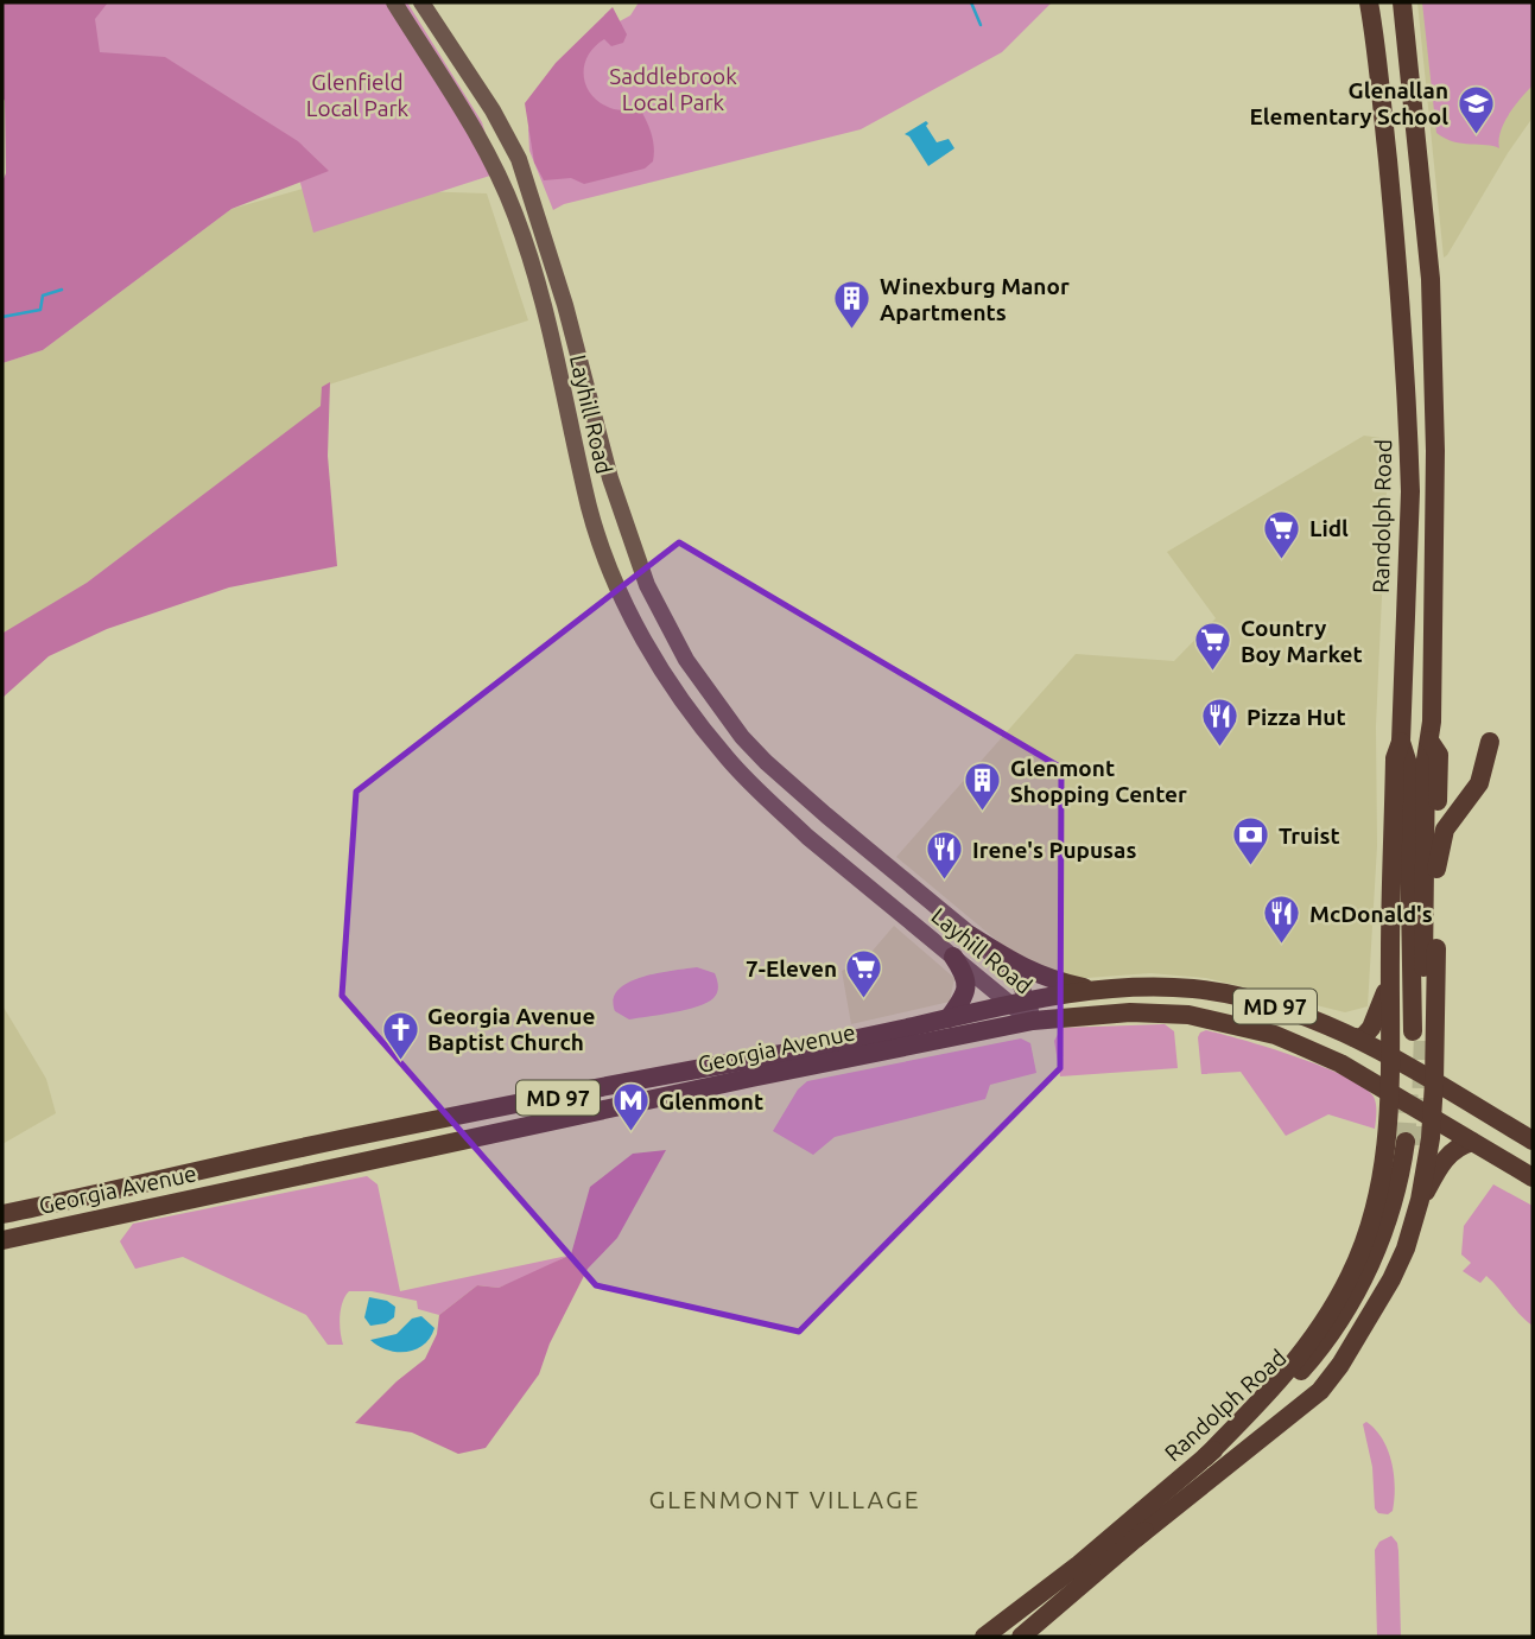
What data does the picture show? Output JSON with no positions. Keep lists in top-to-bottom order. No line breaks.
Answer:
{"streets":{"main road":["Layhill Road","Randolph Road","MD 97","Georgia Avenue"]},"crossings":[["Layhill Road","Georgia Avenue"]],"districts":["GLENMONT VILLAGE"],"parks":["Saddlebrook Local Park","Glenfield Local Park"],"places":{"school or university":["Glenallan Elementary School"],"building":["Winexburg Manor Apartments","Glenmont Shopping Center"],"supermarket":["Lidl","Country Boy Market","7-Eleven"],"restaurant":["Pizza Hut","Irene's Pupusas","McDonald's"],"bank":["Truist"],"church":["Georgia Avenue Baptist Church"],"metro station":["Glenmont"]}}
